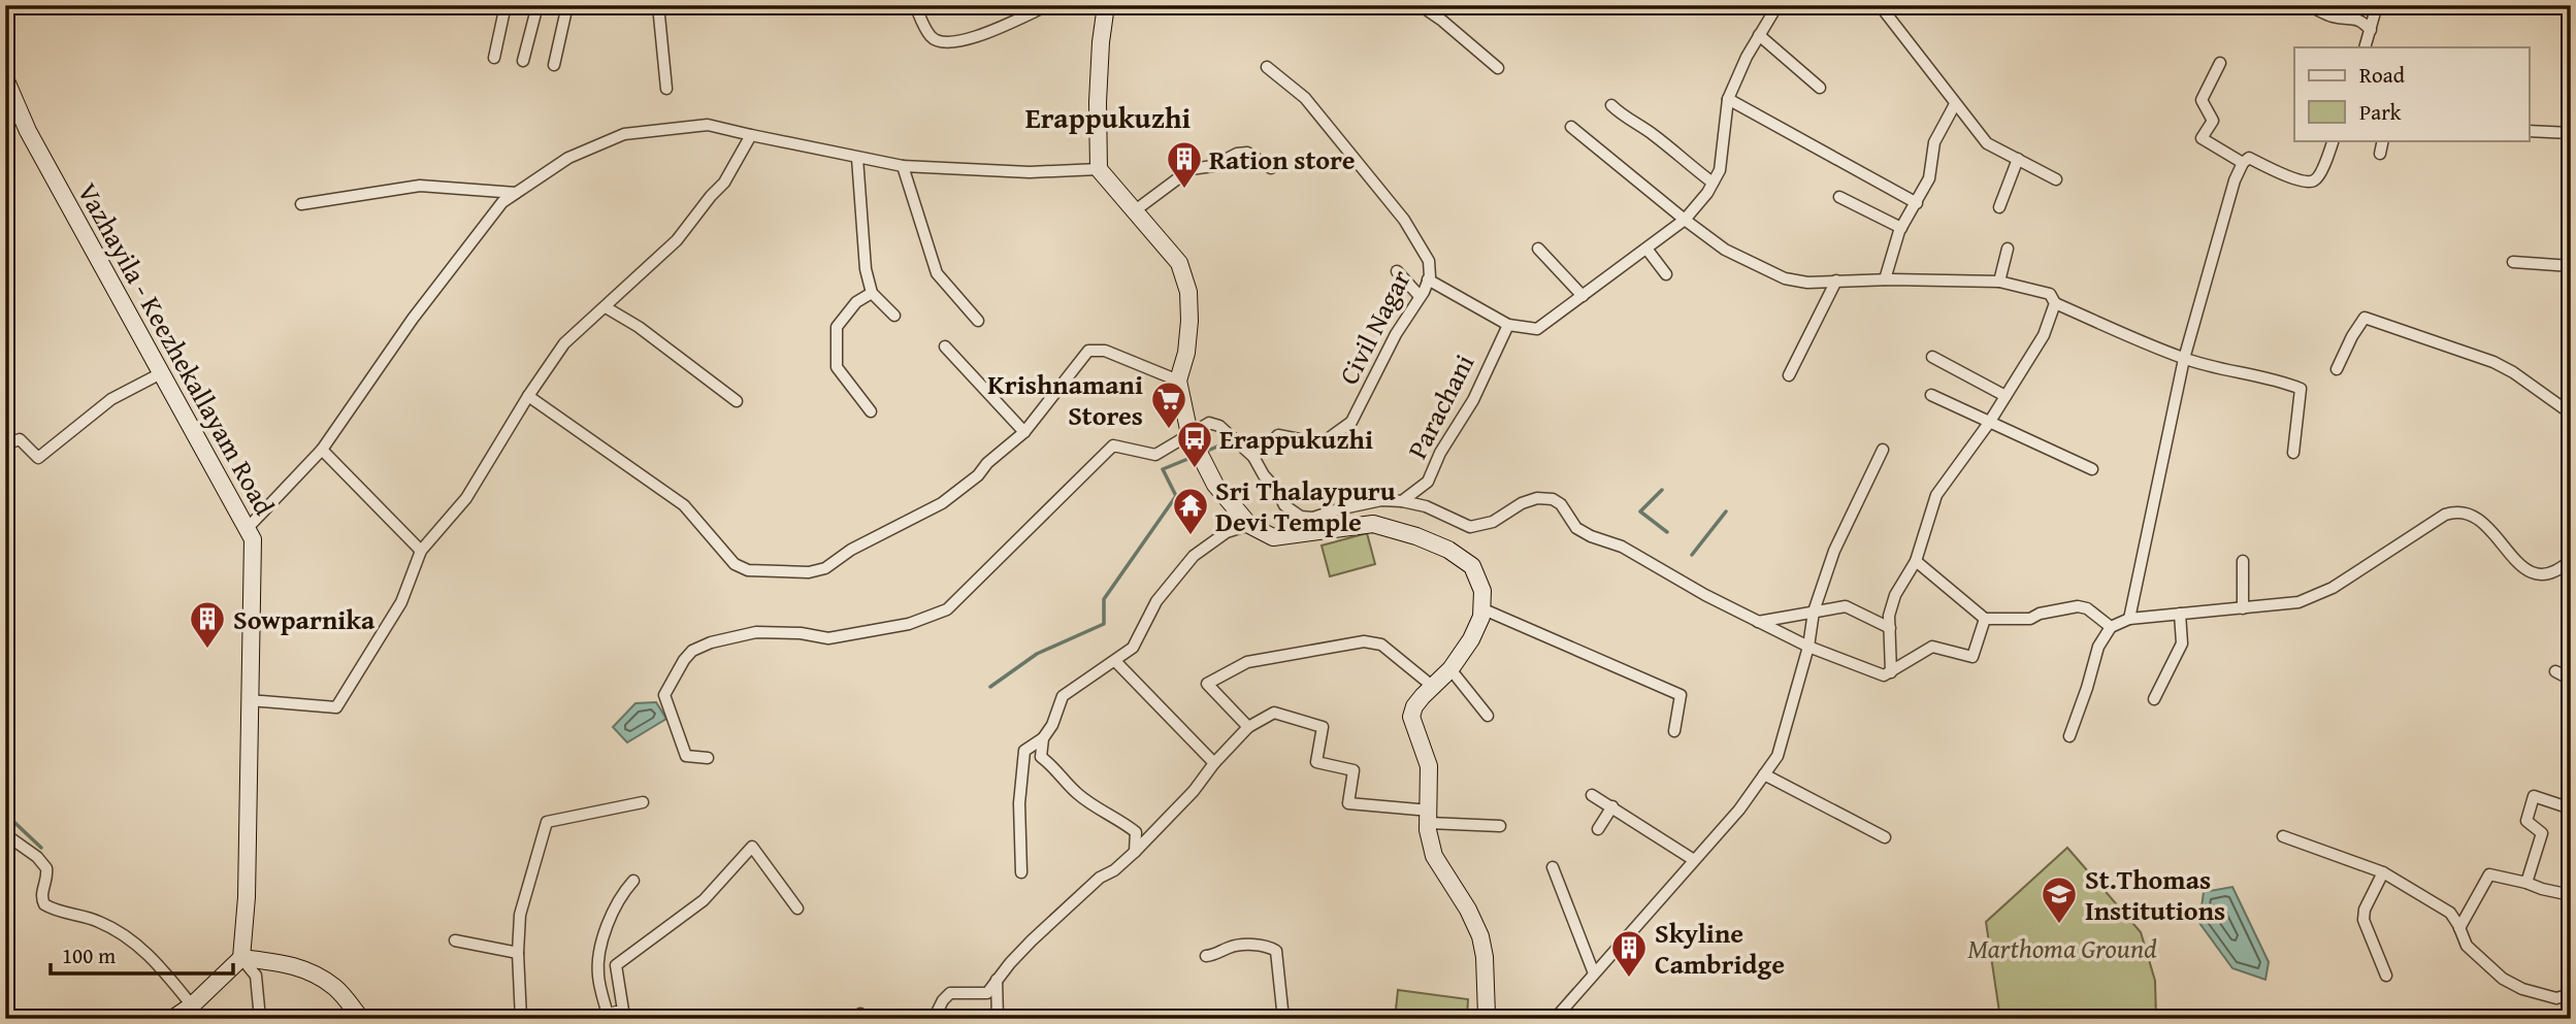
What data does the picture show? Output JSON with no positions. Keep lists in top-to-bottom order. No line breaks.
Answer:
{"streets":{"main road":["Vazhayila - Keezhekallayam Road"],"street":["Civil Nagar","Parachani"]},"districts":["Erappukuzhi"],"parks":["Marthoma Ground"],"places":{"building":["Ration store","Sowparnika","Skyline Cambridge"],"supermarket":["Krishnamani Stores"],"bus stop":["Erappukuzhi"],"temple":["Sri Thalaypuru Devi Temple"],"school or university":["St.Thomas Institutions"]},"legend":["Road","Park"],"scale_bar":"100 m"}
